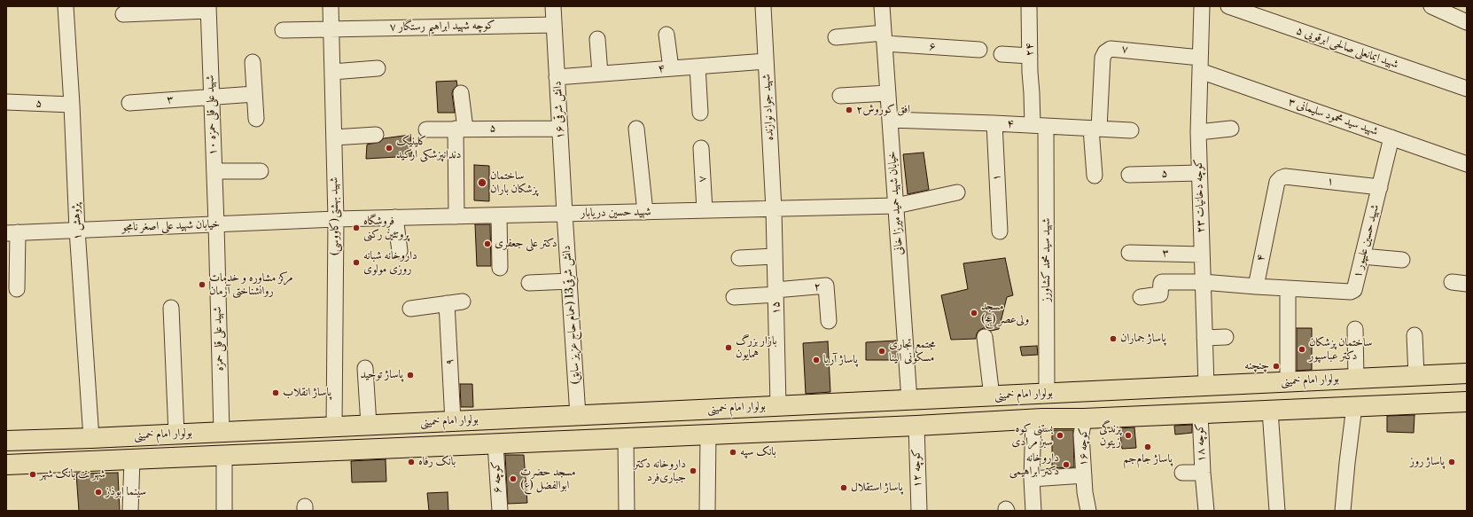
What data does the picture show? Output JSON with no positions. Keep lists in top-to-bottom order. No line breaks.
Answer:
{"streets":{"main road":["بولوار امام خمینی"],"street":["کوچه شهید ابراهیم رستگار ۷","۶","شهید ایمانعلی صالحی ابرقویی ۵","۲۴","۷","۴","۳","۵","شهید جواد نوازنده","دانش شرقی ۱۶","شهید علی قلی حمزه ۱۰","شهید سید محمود سلیمانی ۳","۱","کوچه دخانیات ۲۳","خیابان شهید حمید میرزا خانی","شهید حسین دریابار","شهید بهشتی(کاووسی)","پژوهش ۱","خیابان شهید علی اصغر نامجو","شهید حسین علیپور ۱","شهید سید محمد کشاورز","۲","۱۵","دانش شرقی13 (حمام حاج عزیز سابق)","شهید علی قلی حمزه","۹","کوچه ۱۸","کوچه ۱۶","کوچه ۱۲","کوچه ۶"]},"crossings":[["کوچه شهید ابراهیم رستگار ۷","دانش شرقی ۱۶"],["کوچه شهید ابراهیم رستگار ۷","شهید بهشتی(کاووسی)"],["۶","خیابان شهید حمید میرزا خانی"],["۲۴","۴"],["۲۴","شهید سید محمد کشاورز"],["۷","۴"],["۷","شهید سید محمود سلیمانی ۳"],["۷","کوچه دخانیات ۲۳"],["۷","شهید حسین دریابار"],["۴","شهید جواد نوازنده"],["۴","دانش شرقی ۱۶"],["۴","۱"],["۴","خیابان شهید حمید میرزا خانی"],["۴","شهید حسین علیپور ۱"],["۴","شهید سید محمد کشاورز"],["۳","شهید علی قلی حمزه ۱۰"],["۳","کوچه دخانیات ۲۳"],["۵","دانش شرقی ۱۶"],["۵","کوچه دخانیات ۲۳"],["۵","پژوهش ۱"],["شهید جواد نوازنده","شهید حسین دریابار"],["شهید جواد نوازنده","۱۵"],["دانش شرقی ۱۶","شهید حسین دریابار"],["دانش شرقی ۱۶","دانش شرقی13 (حمام حاج عزیز سابق)"],["شهید علی قلی حمزه ۱۰","خیابان شهید علی اصغر نامجو"],["شهید علی قلی حمزه ۱۰","شهید علی قلی حمزه"],["شهید سید محمود سلیمانی ۳","کوچه دخانیات ۲۳"],["شهید سید محمود سلیمانی ۳","شهید حسین علیپور ۱"],["۱","شهید حسین علیپور ۱"],["کوچه دخانیات ۲۳","بولوار امام خمینی"],["خیابان شهید حمید میرزا خانی","شهید حسین دریابار"],["خیابان شهید حمید میرزا خانی","بولوار امام خمینی"],["شهید حسین دریابار","شهید بهشتی(کاووسی)"],["شهید حسین دریابار","خیابان شهید علی اصغر نامجو"],["شهید حسین دریابار","۱۵"],["شهید حسین دریابار","دانش شرقی13 (حمام حاج عزیز سابق)"],["شهید بهشتی(کاووسی)","خیابان شهید علی اصغر نامجو"],["شهید بهشتی(کاووسی)","بولوار امام خمینی"],["پژوهش ۱","خیابان شهید علی اصغر نامجو"],["پژوهش ۱","بولوار امام خمینی"],["خیابان شهید علی اصغر نامجو","شهید علی قلی حمزه"],["شهید سید محمد کشاورز","بولوار امام خمینی"],["۲","۱۵"],["۱۵","بولوار امام خمینی"],["دانش شرقی13 (حمام حاج عزیز سابق)","بولوار امام خمینی"],["شهید علی قلی حمزه","بولوار امام خمینی"],["۹","بولوار امام خمینی"],["بولوار امام خمینی","کوچه ۱۸"],["بولوار امام خمینی","کوچه ۱۶"],["بولوار امام خمینی","کوچه ۱۲"],["بولوار امام خمینی","کوچه ۶"]],"places":["افق کوروش۲","کلینیک دندانپزشکی ارکید","ساختمان پزشکان باران","فروشگاه پروتئین رکنی","دکتر علی جعفری","داروخانه شبانه روزی مولوی","مرکز مشاوره و خدمات روانشناختی آرمان","مسجد ولی‌عصر (عج)","پاساژ جماران","بازار بزرگ همایون","ساختمان پزشکان دکتر عباسپور","مجتمع تجاری مسکونی الینا","پاساژ آریا","چنچنه","پاساژ توحید","پاساژ انقلاب","بستنی کوه سبز مرادی","پزندگی زیتون","پاساژ جام‌جم","بانک سپه","بانک رفاه","پاساژ روز","داروخانه دکتر ابراهیمی","داروخانه دکتر جباری‌فرد","شهر نت بانک شهر","مسجد حضرت ابوالفضل (ع)","پاساژ استقلال","سینما ابوذز"]}
